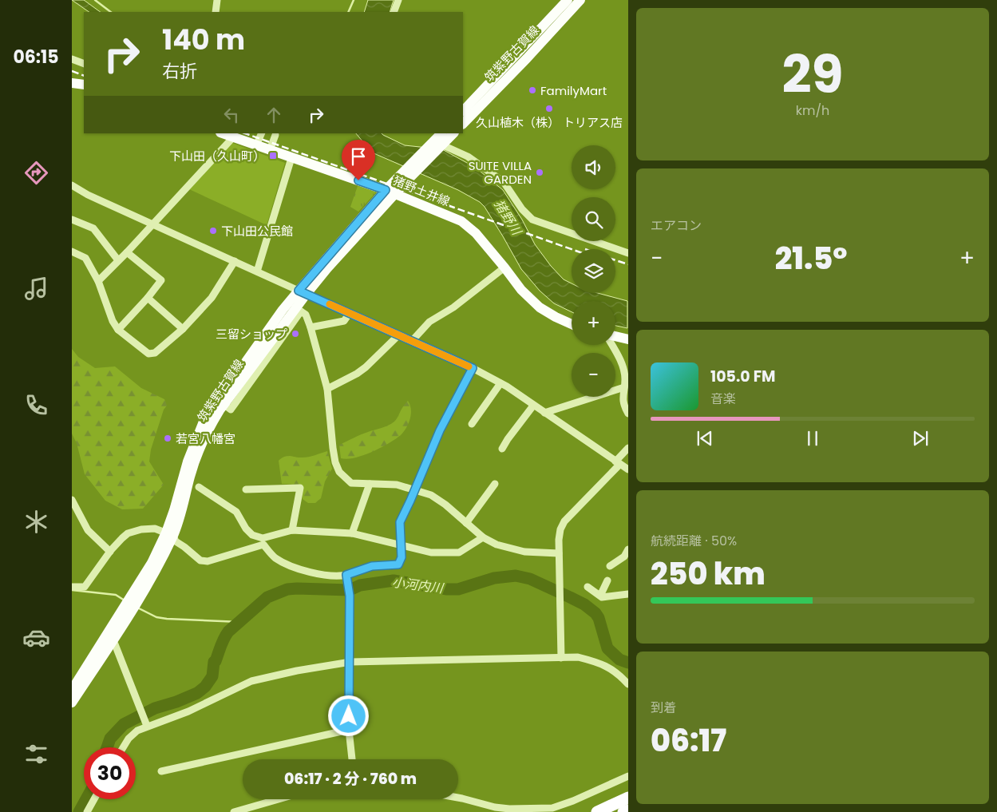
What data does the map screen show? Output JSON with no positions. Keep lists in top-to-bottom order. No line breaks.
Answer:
{"streets":{"main road":["筑紫野古賀線","猪野土井線"]},"crossings":[["筑紫野古賀線","猪野土井線"]],"water":["猪野川","小河内川"],"places":{"other":["FamilyMart","久山植木（株） トリアス店","SUITE VILLA GARDEN","下山田公民館","三留ショップ","若宮八幡宮"],"transit":["下山田（久山町）"]},"page":{"tabs":"06:15","tile":[["29","km/h"],"エアコン",["航続距離 · 50%","250 km"],["到着","06:17"]],"turn":["140 m","右折"],"map_buttons":["+","−"],"heat":["−","21.5°","+"],"song":["105.0 FM","音楽"],"limit":"30","trip":"06:17 · 2 分 · 760 m"}}
